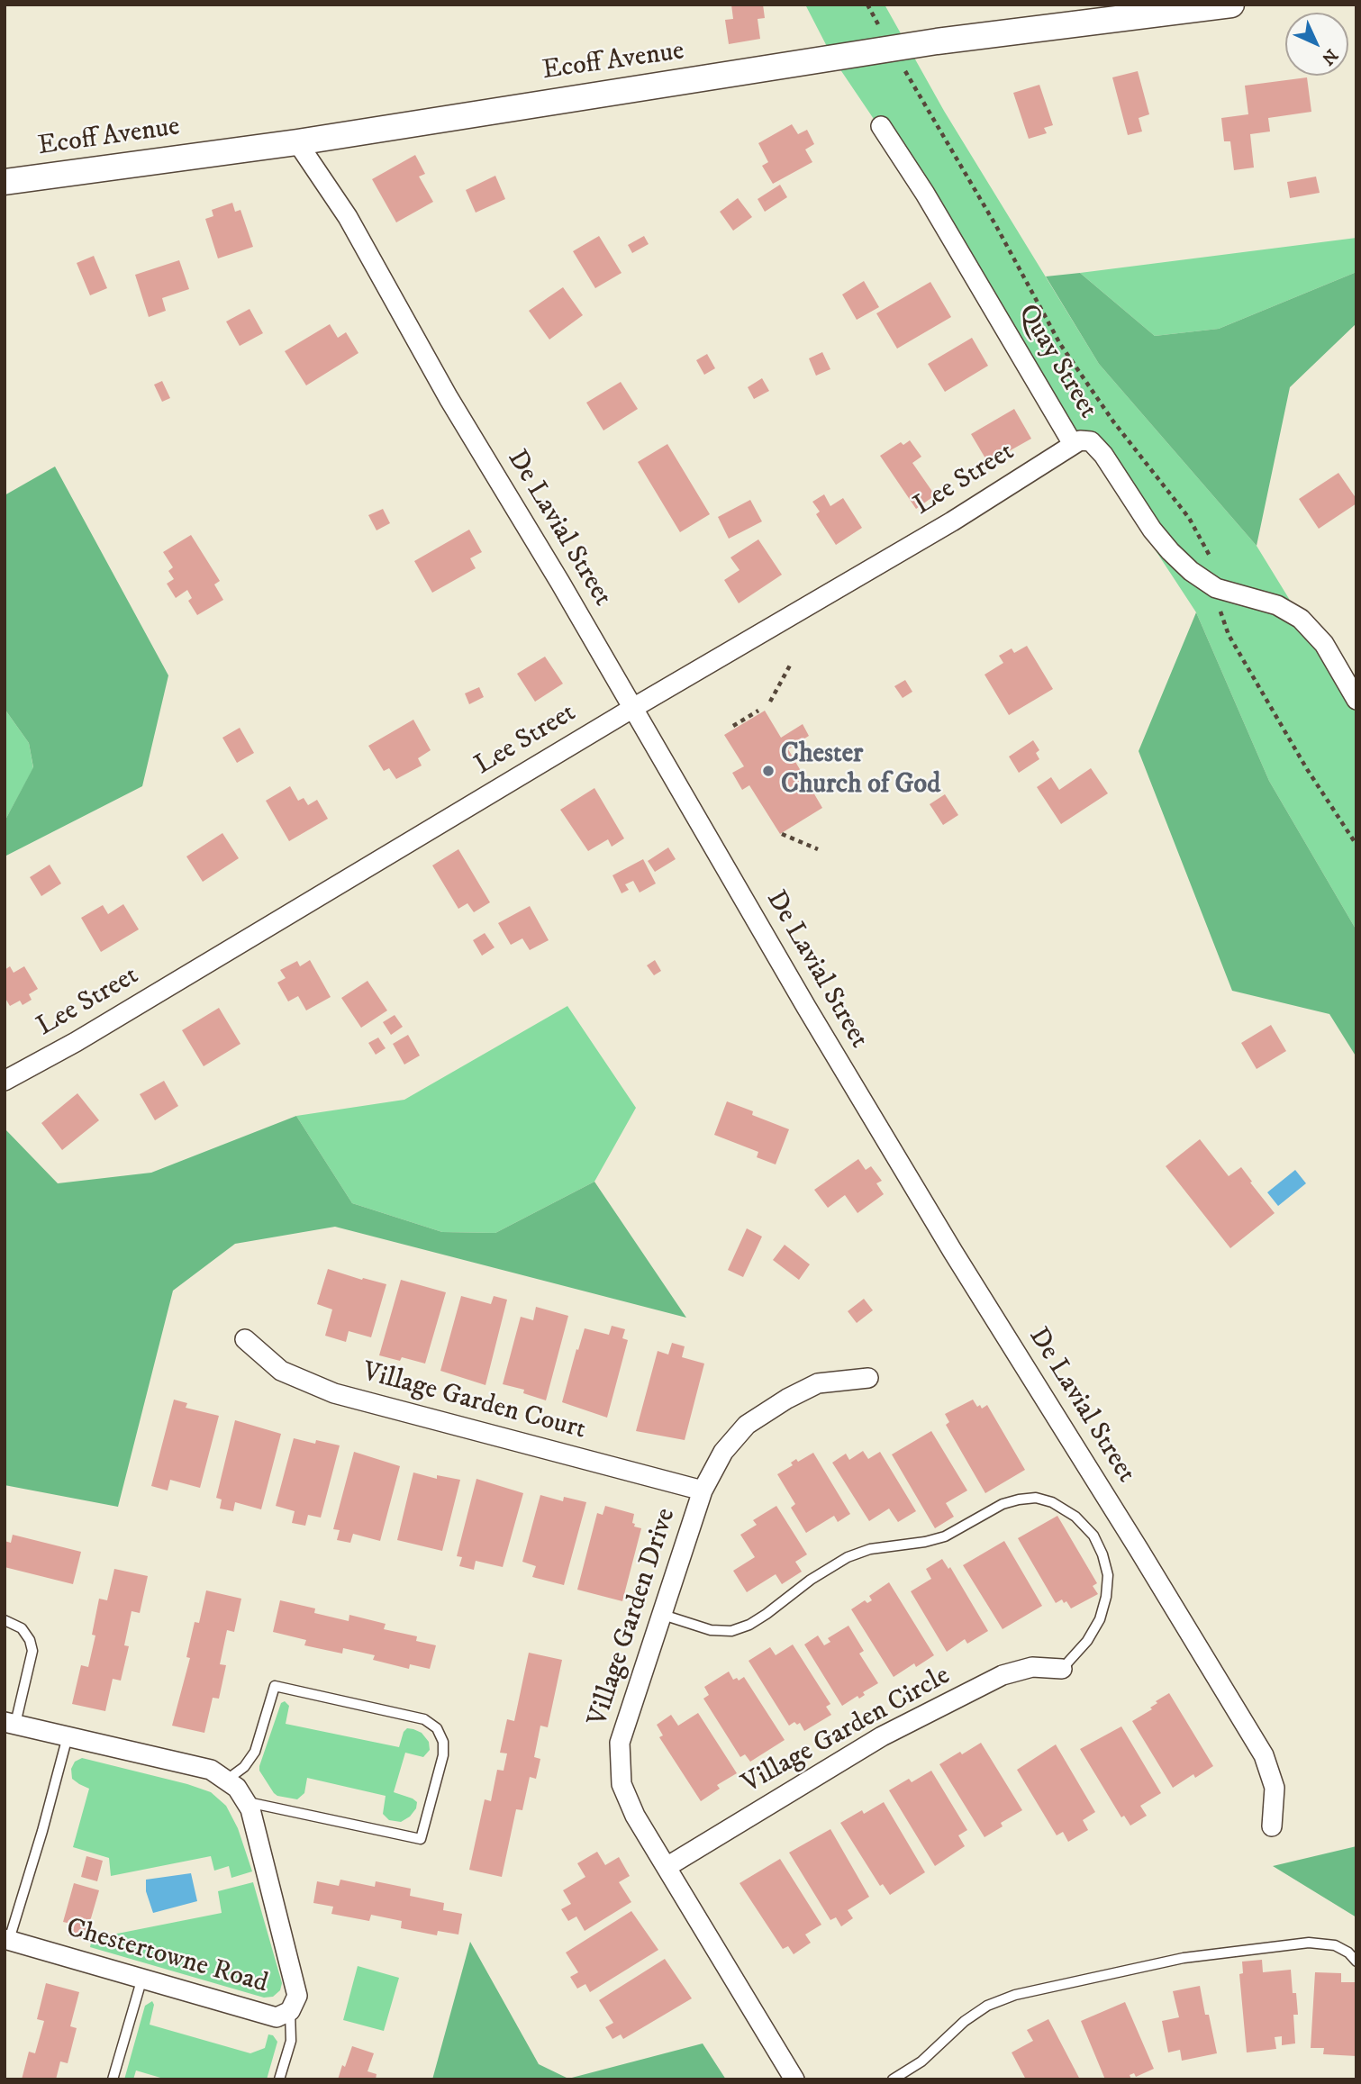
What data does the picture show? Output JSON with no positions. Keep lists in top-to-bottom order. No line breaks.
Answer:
{"streets":{"street":["Ecoff Avenue","Quay Street","Lee Street","De Lavial Street","Village Garden Court","Village Garden Drive","Village Garden Circle","Chestertowne Road"]},"crossings":[["Ecoff Avenue","De Lavial Street"],["Quay Street","Lee Street"],["Lee Street","De Lavial Street"],["Village Garden Court","Village Garden Drive"],["Village Garden Drive","Village Garden Circle"]],"places":["Chester Church of God"],"north":"bottom right"}
